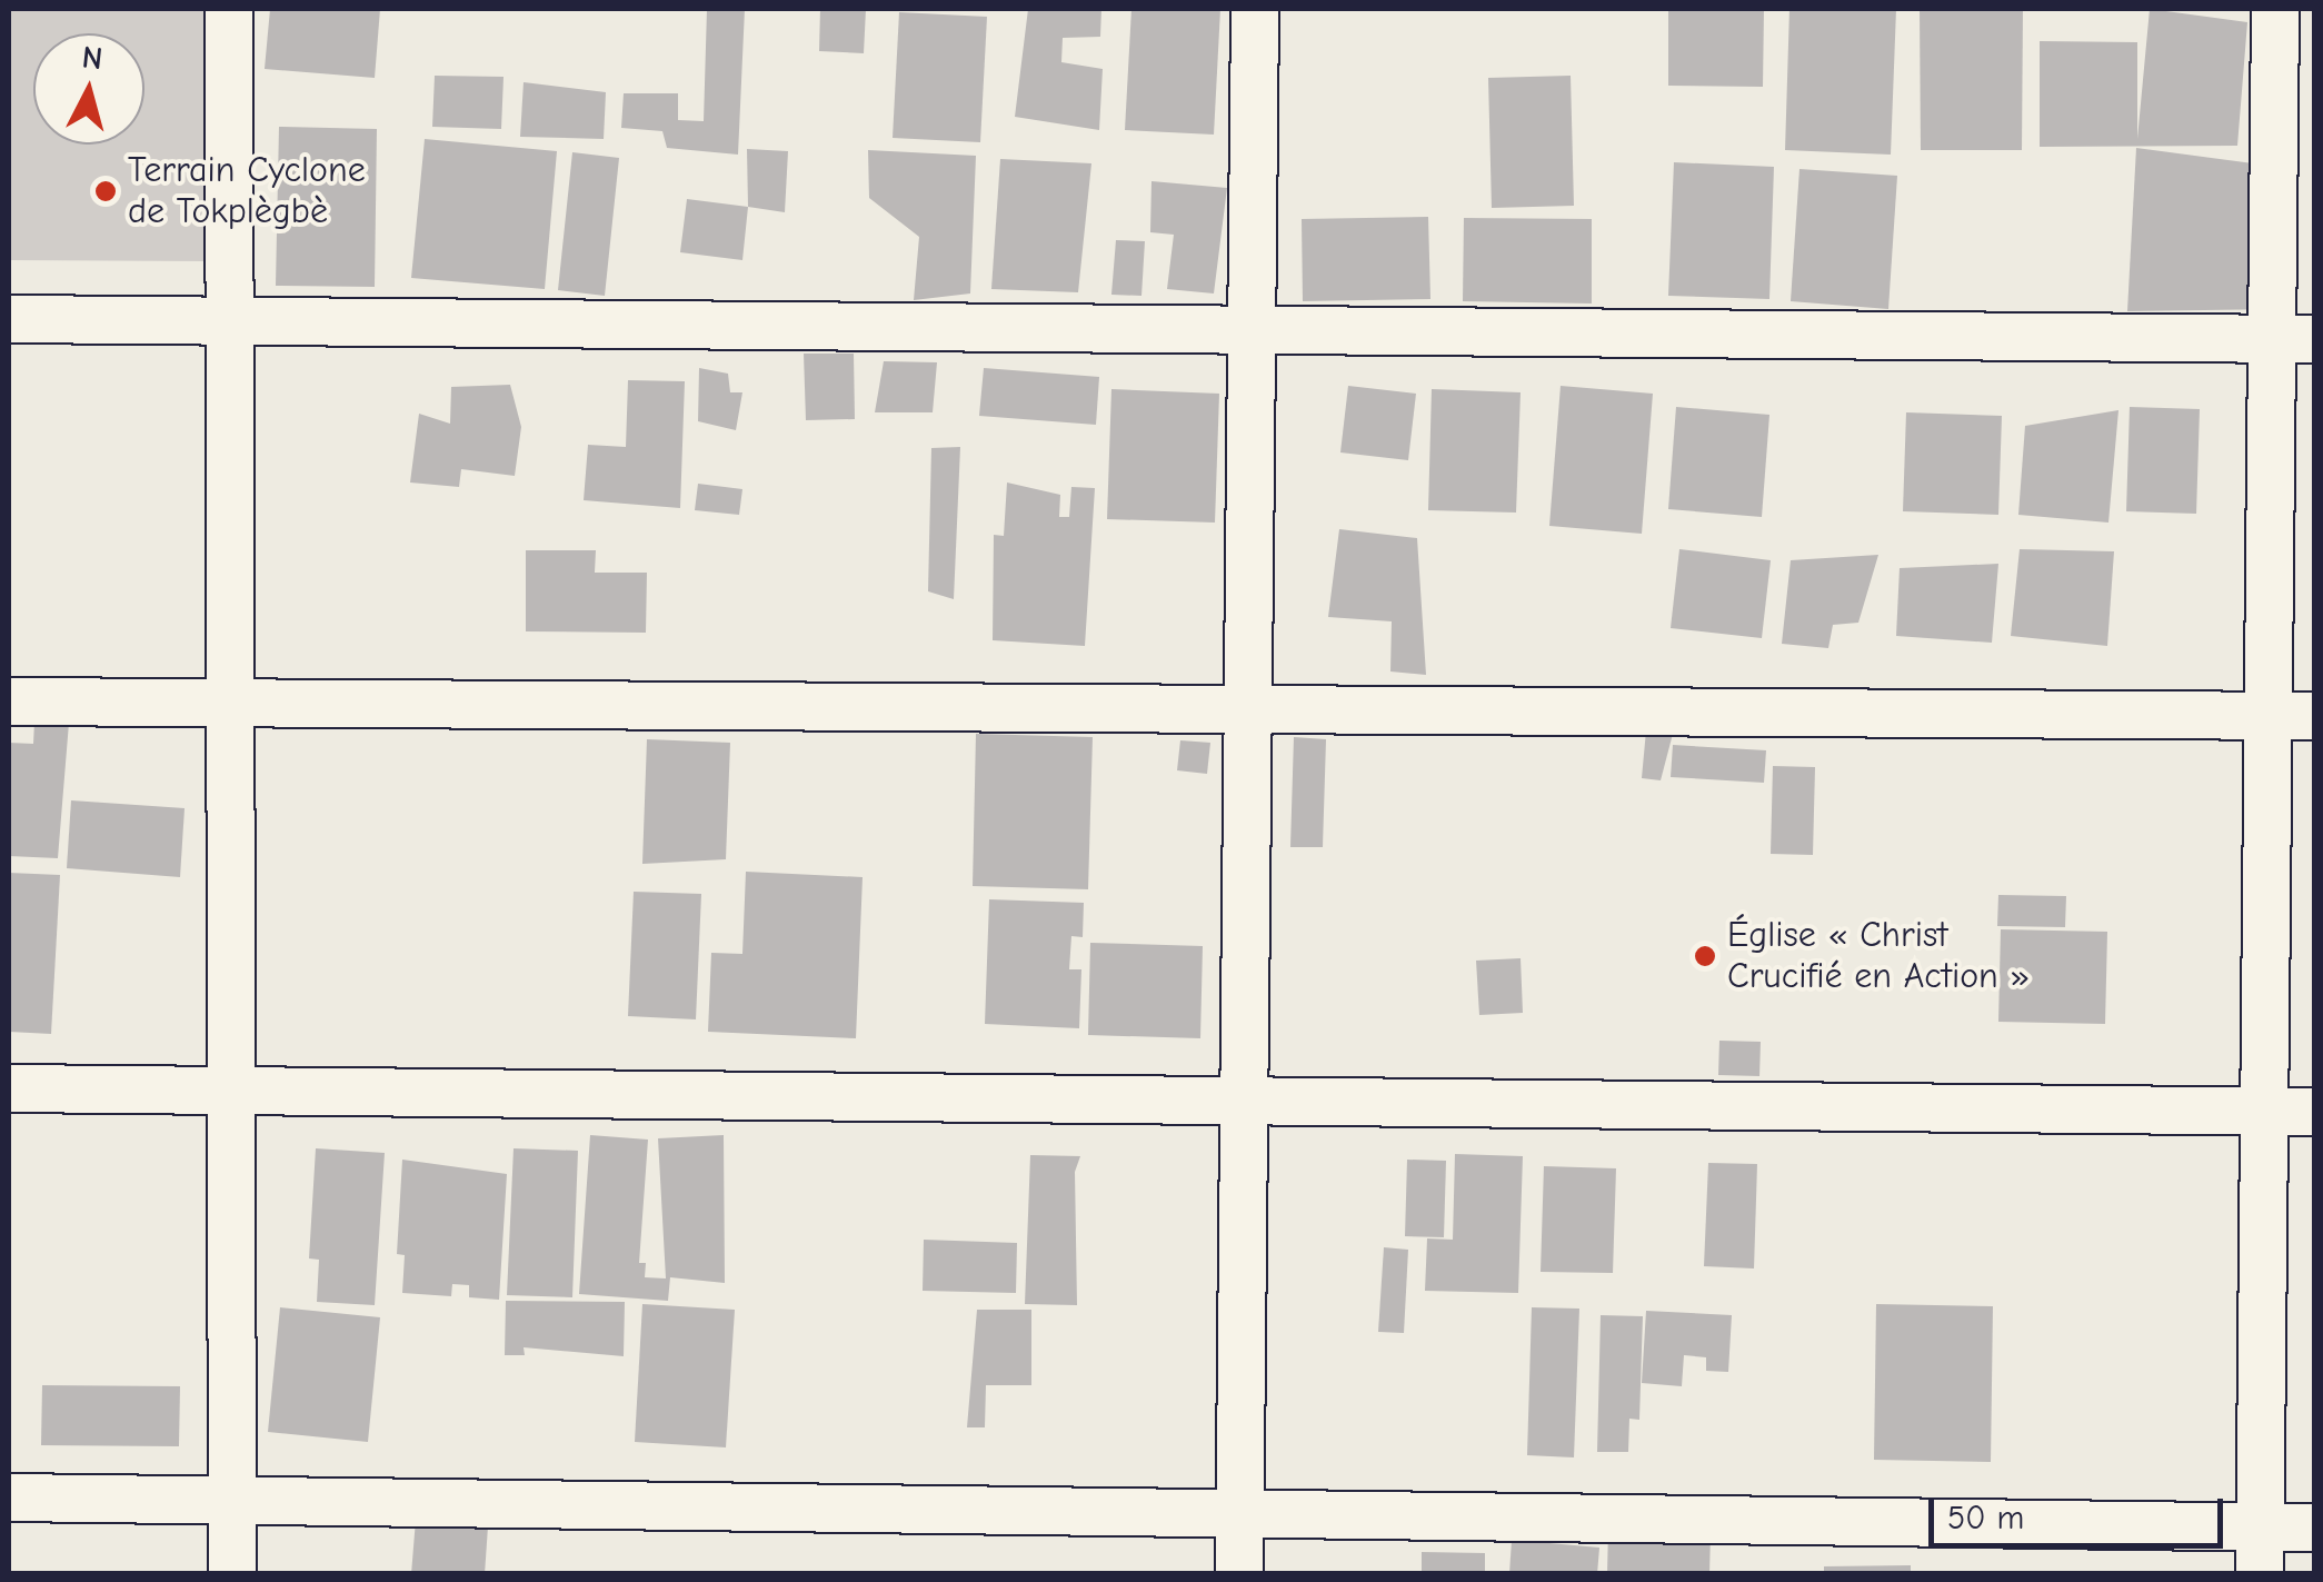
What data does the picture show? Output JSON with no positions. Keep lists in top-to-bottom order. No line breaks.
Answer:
{"places":["Terrain Cyclone de Tokplègbè","Église « Christ Crucifié en Action »"],"scale_bar":"50 m","north":"top"}
